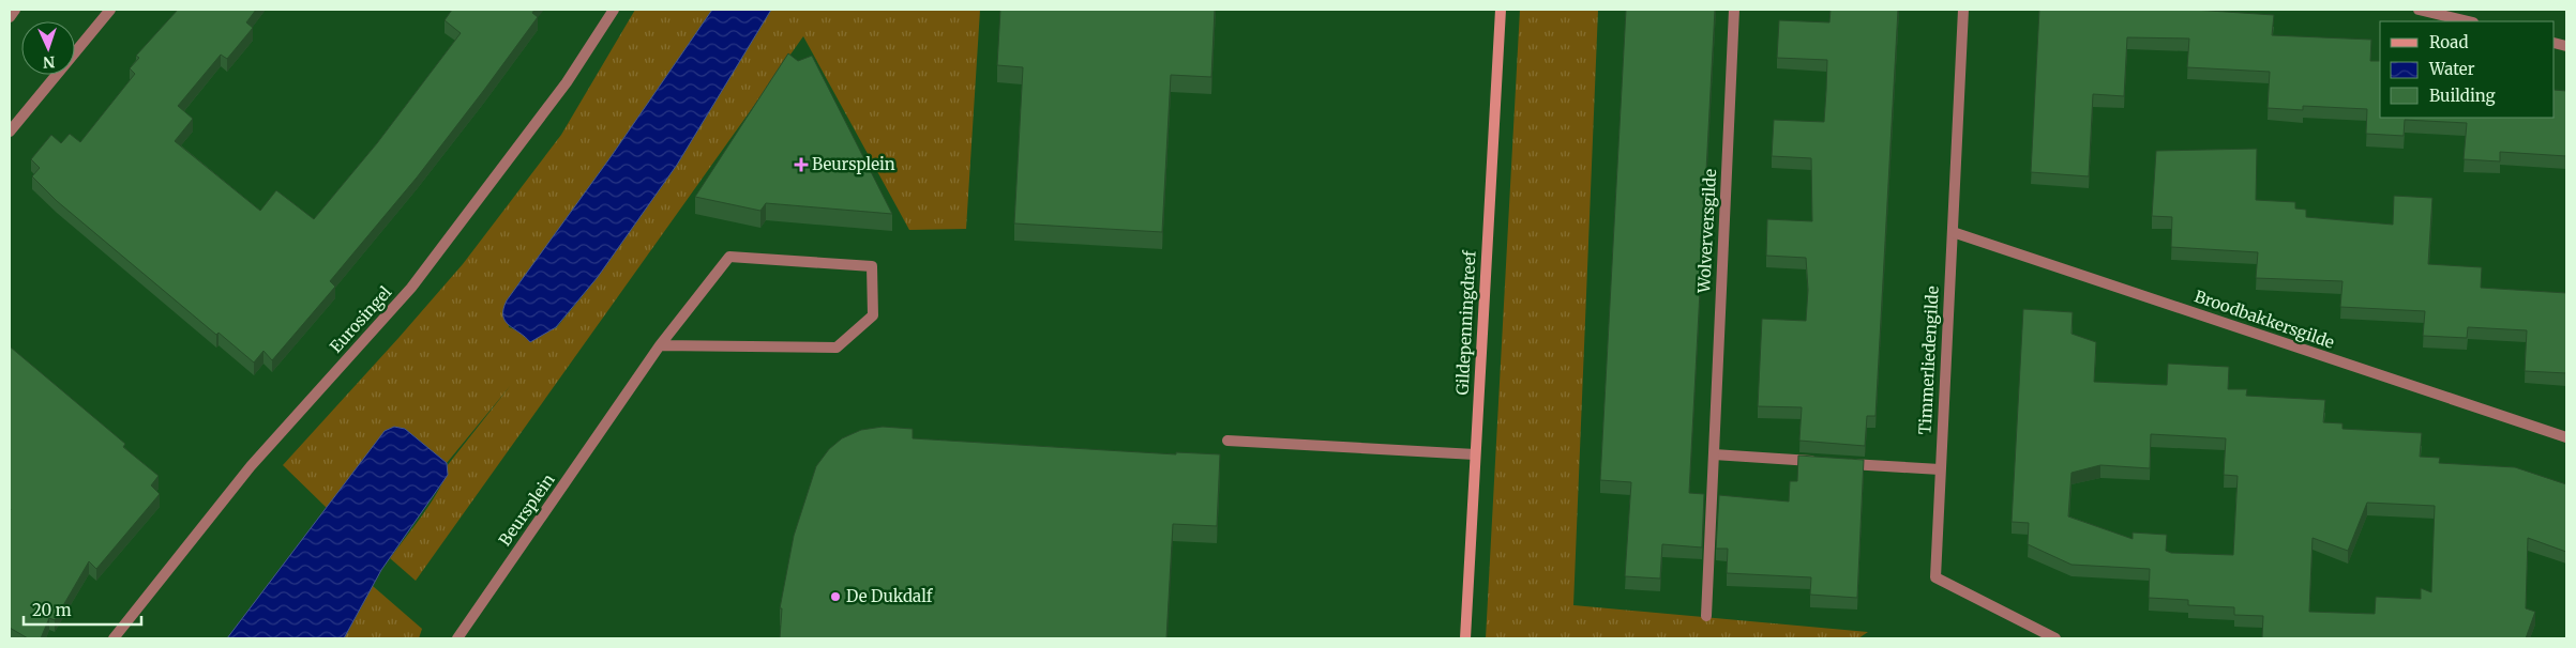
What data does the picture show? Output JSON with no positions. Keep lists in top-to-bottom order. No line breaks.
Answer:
{"streets":{"street":["Wolverversgilde","Eurosingel","Broodbakkersgilde","Gildepenningdreef","Timmerliedengilde","Beursplein"]},"crossings":[["Broodbakkersgilde","Timmerliedengilde"]],"places":{"health":["Beursplein"],"other":["De Dukdalf"]},"legend":["Road","Water","Building"],"scale_bar":"20 m","north":"bottom"}
